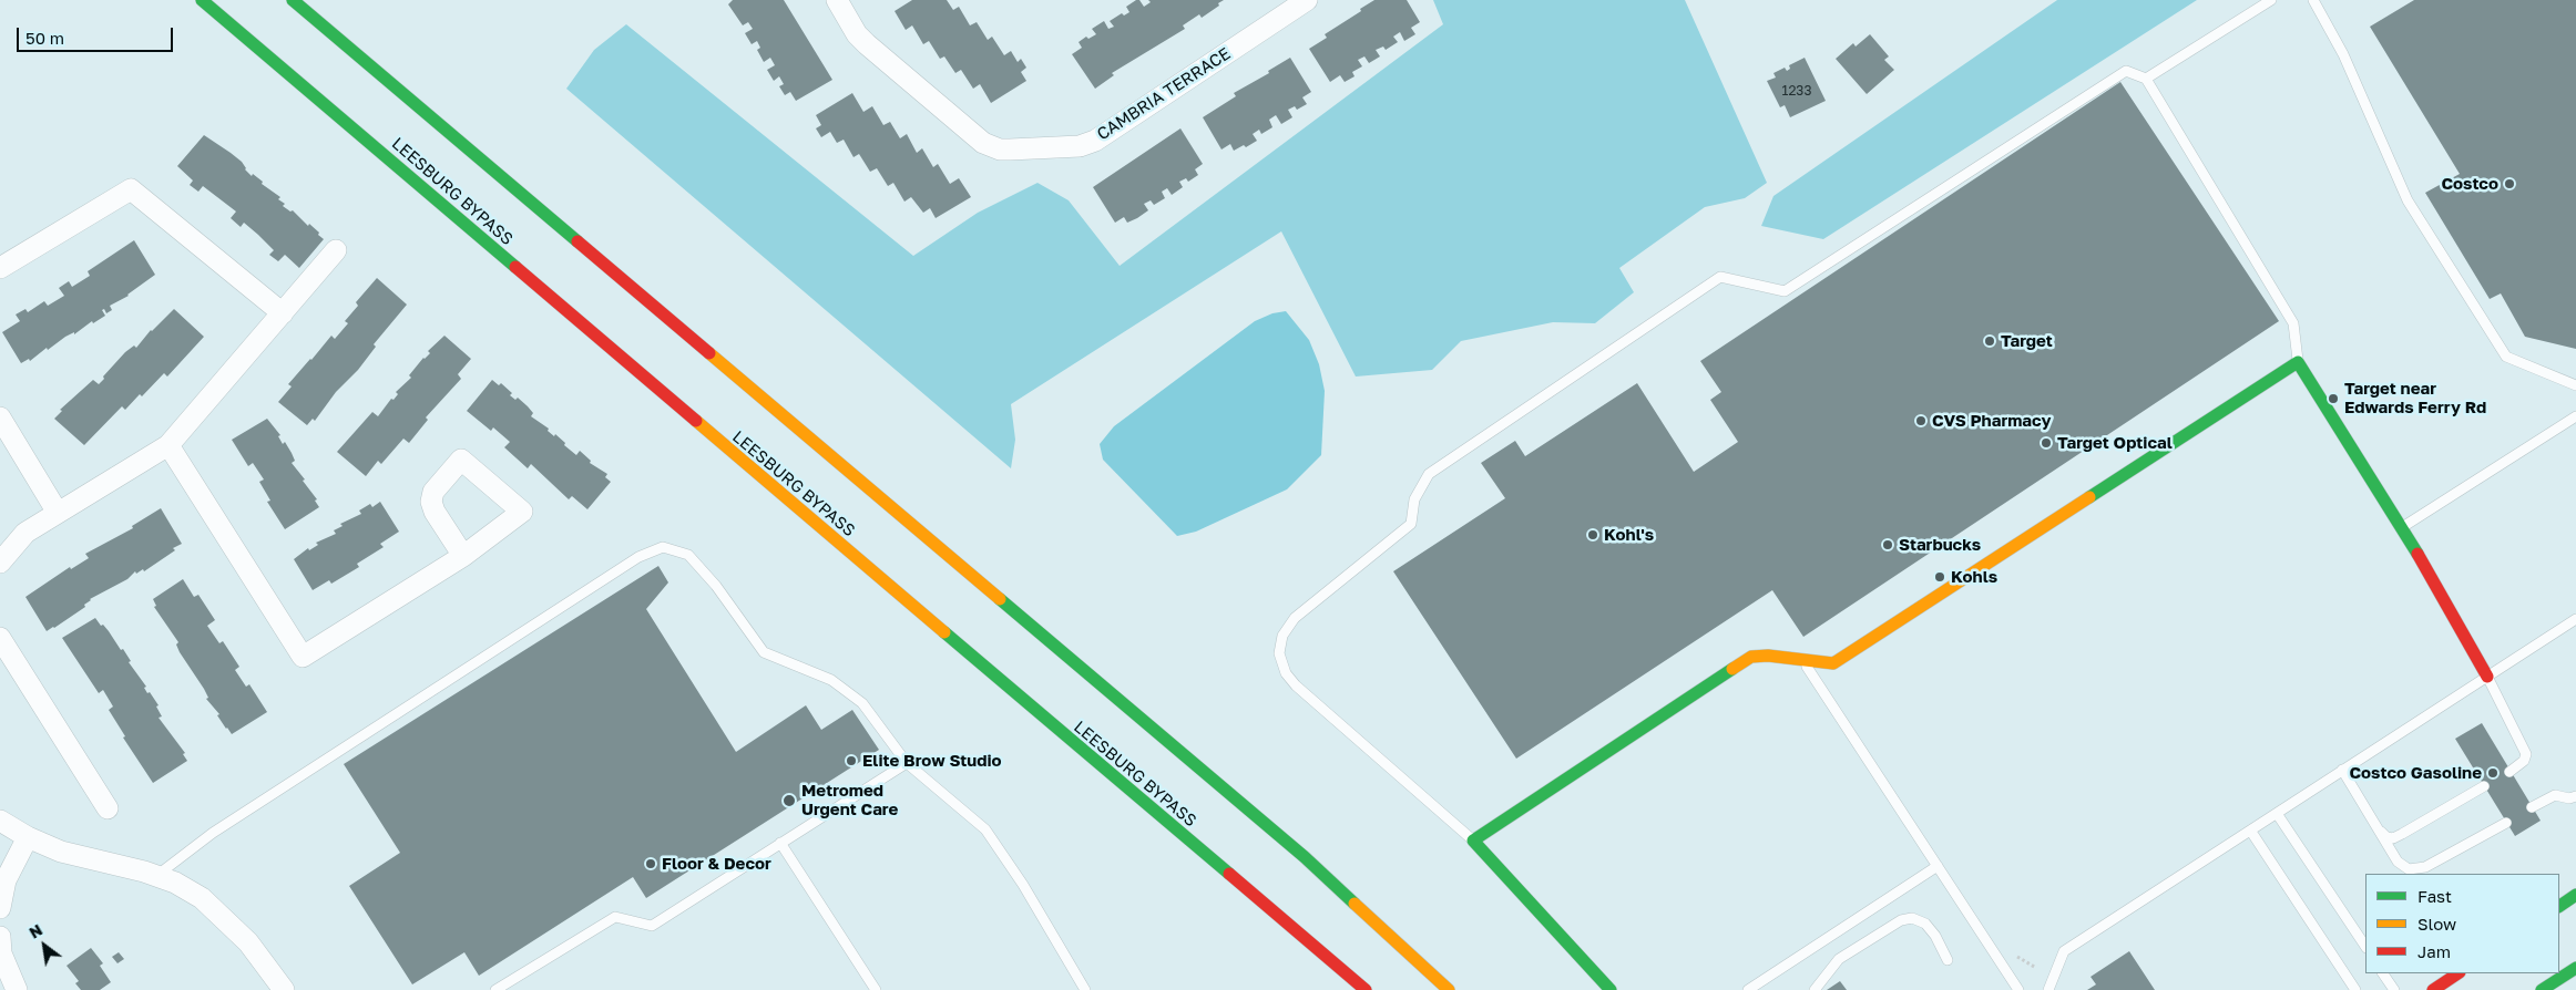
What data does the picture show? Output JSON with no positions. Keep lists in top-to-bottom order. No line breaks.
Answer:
{"streets":{"main road":["LEESBURG BYPASS"],"street":["CAMBRIA TERRACE"]},"places":["Costco","Target","Target near Edwards Ferry Rd","CVS Pharmacy","Target Optical","Kohl's","Starbucks","Kohls","Elite Brow Studio","Costco Gasoline","Metromed Urgent Care","Floor & Decor"],"house_numbers":["1233"],"legend":["Fast","Slow","Jam"],"scale_bar":"50 m","north":"top left"}
